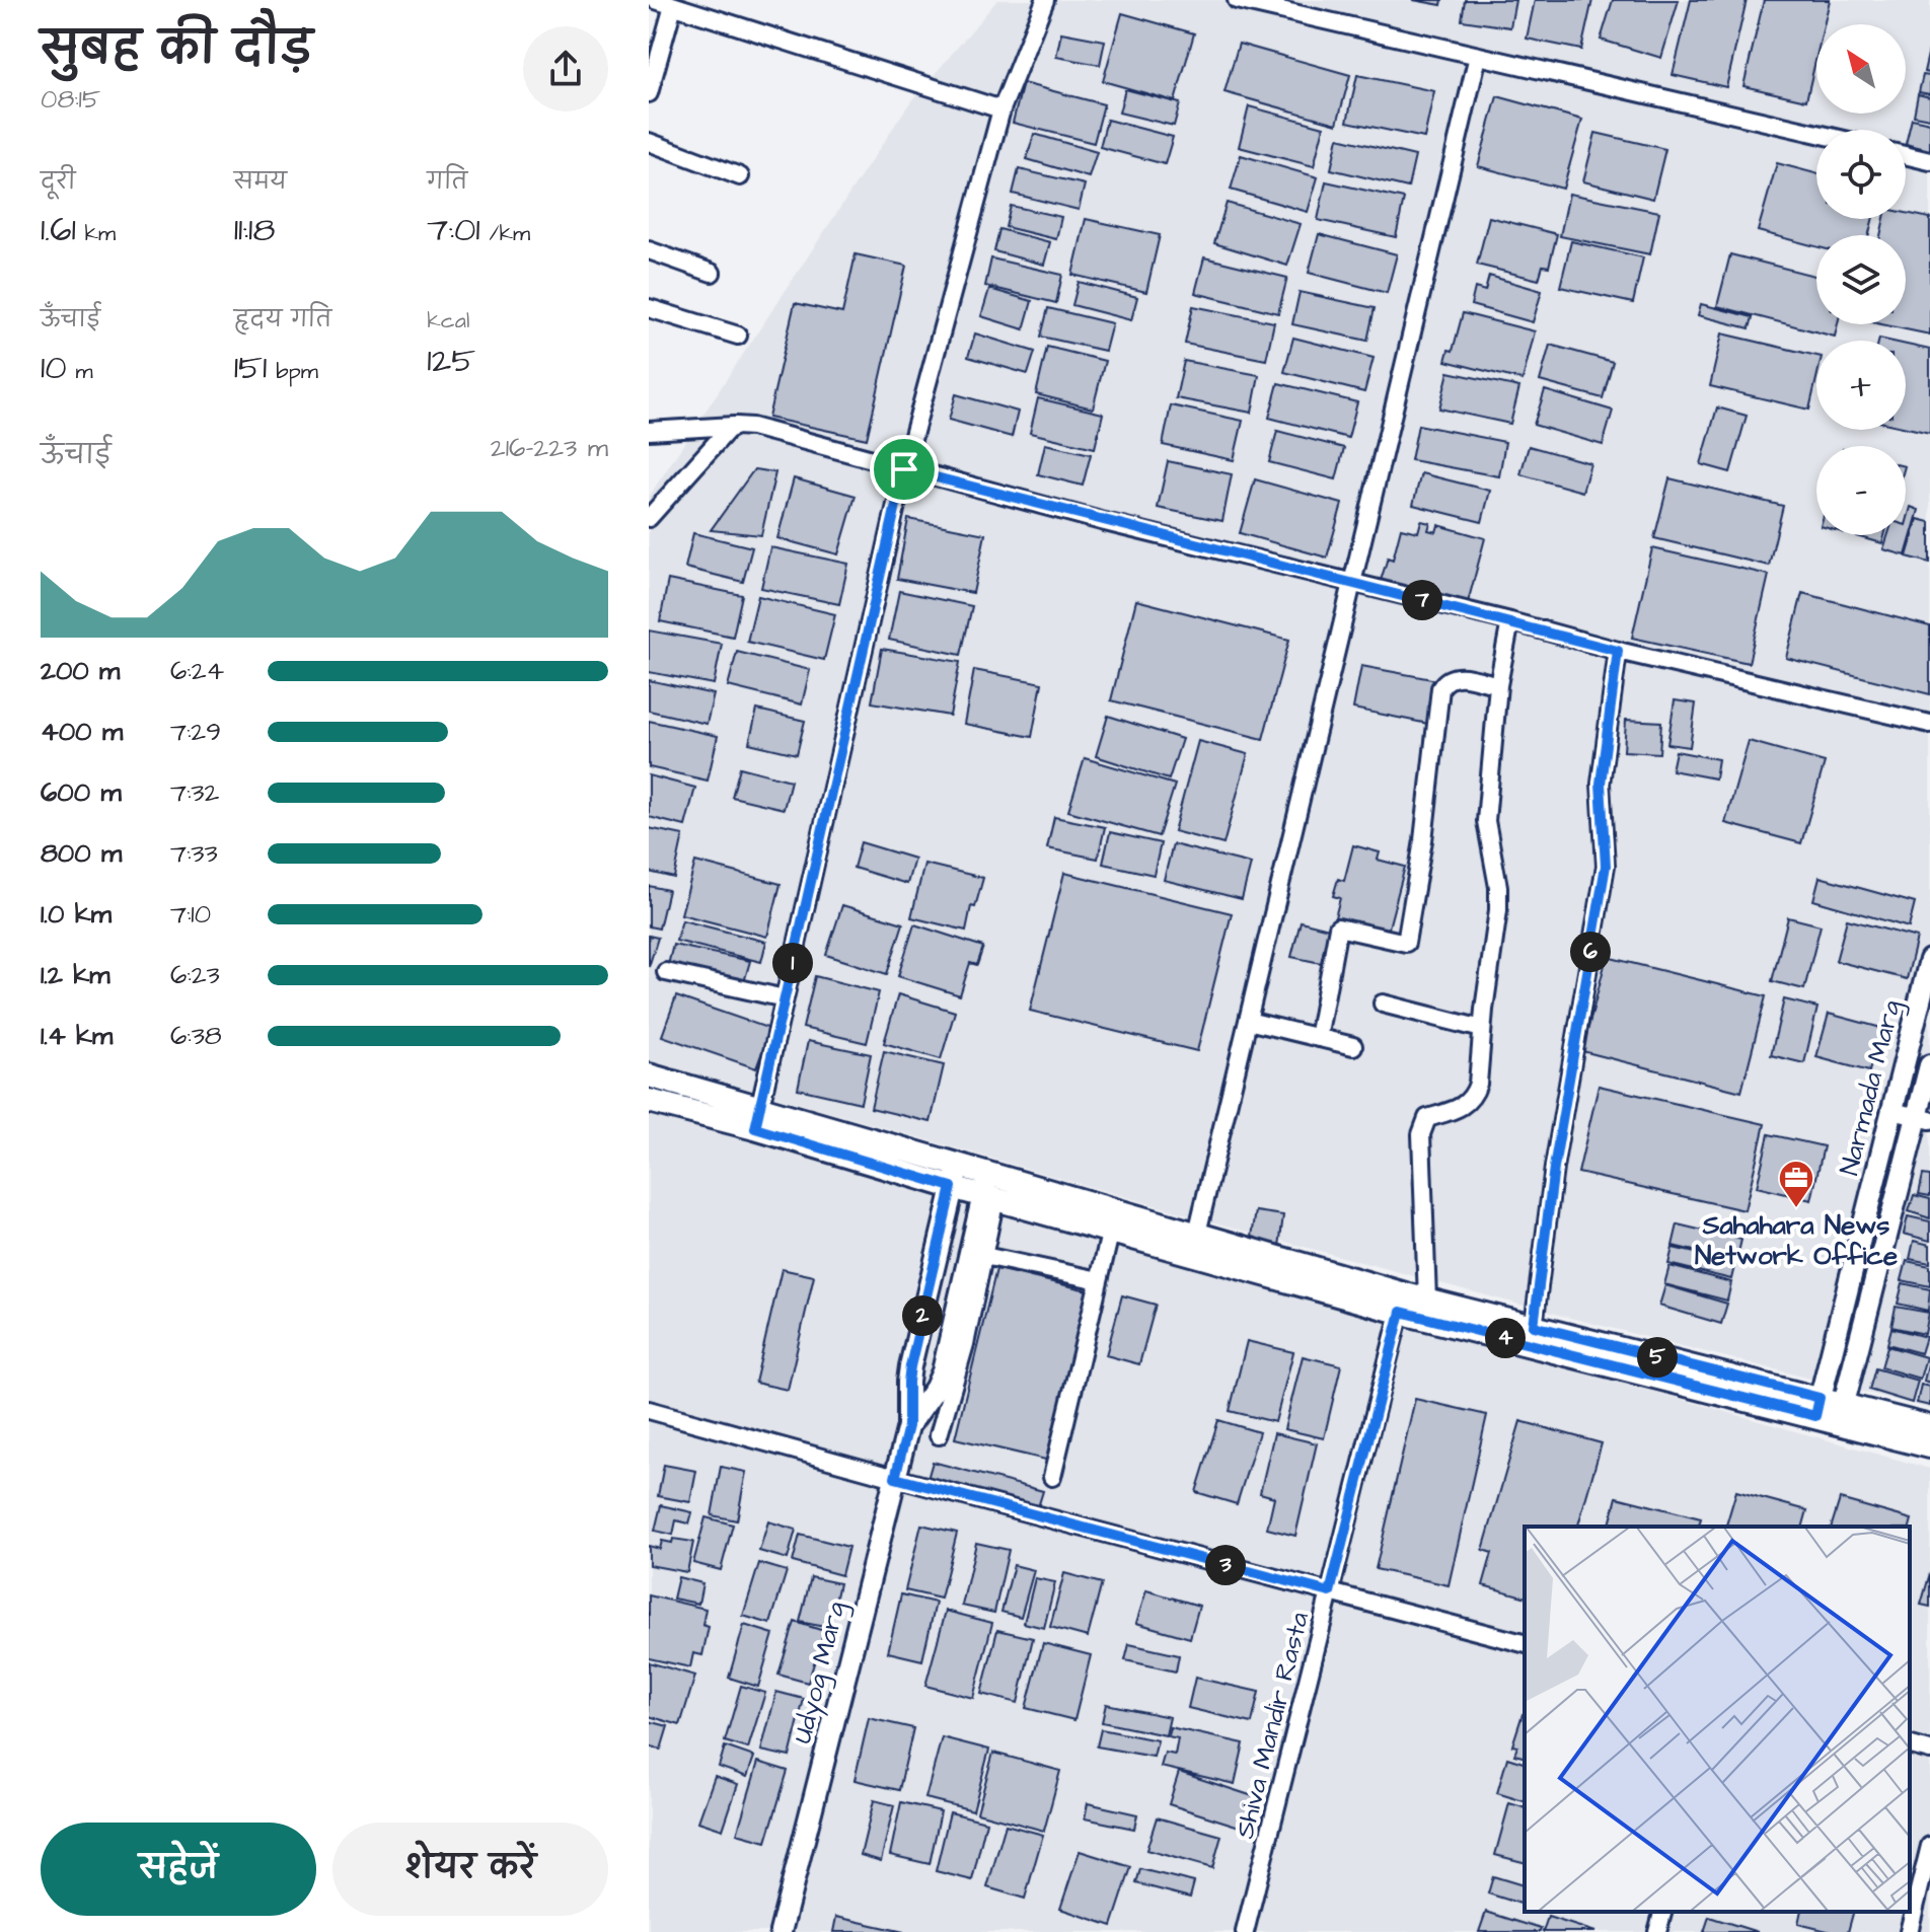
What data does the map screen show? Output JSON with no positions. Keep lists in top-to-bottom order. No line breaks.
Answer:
{"streets":{"street":["Narmada Marg","Udyog Marg","Shiva Mandir Rasta"]},"places":{"office":["Sahahara News Network Office"]},"north":"top left","page":{"heading":["सुबह की दौड़","08:15"],"map_buttons":["+","−"],"stats":[["दूरी","1.61 km"],["समय","11:18"],["गति","7:01 /km"],["ऊँचाई","10 m"],["हृदय गति","151 bpm"],["kcal","125"]],"chart":["ऊँचाई","216–223 m"],"pins":["7","6","1","2","4","5","3"],"list":[{"name":"200 m","note":"6:24"},{"name":"400 m","note":"7:29"},{"name":"600 m","note":"7:32"},{"name":"800 m","note":"7:33"},{"name":"1.0 km","note":"7:10"},{"name":"1.2 km","note":"6:23"},{"name":"1.4 km","note":"6:38"}],"buttons":["सहेजें","शेयर करें"]}}
